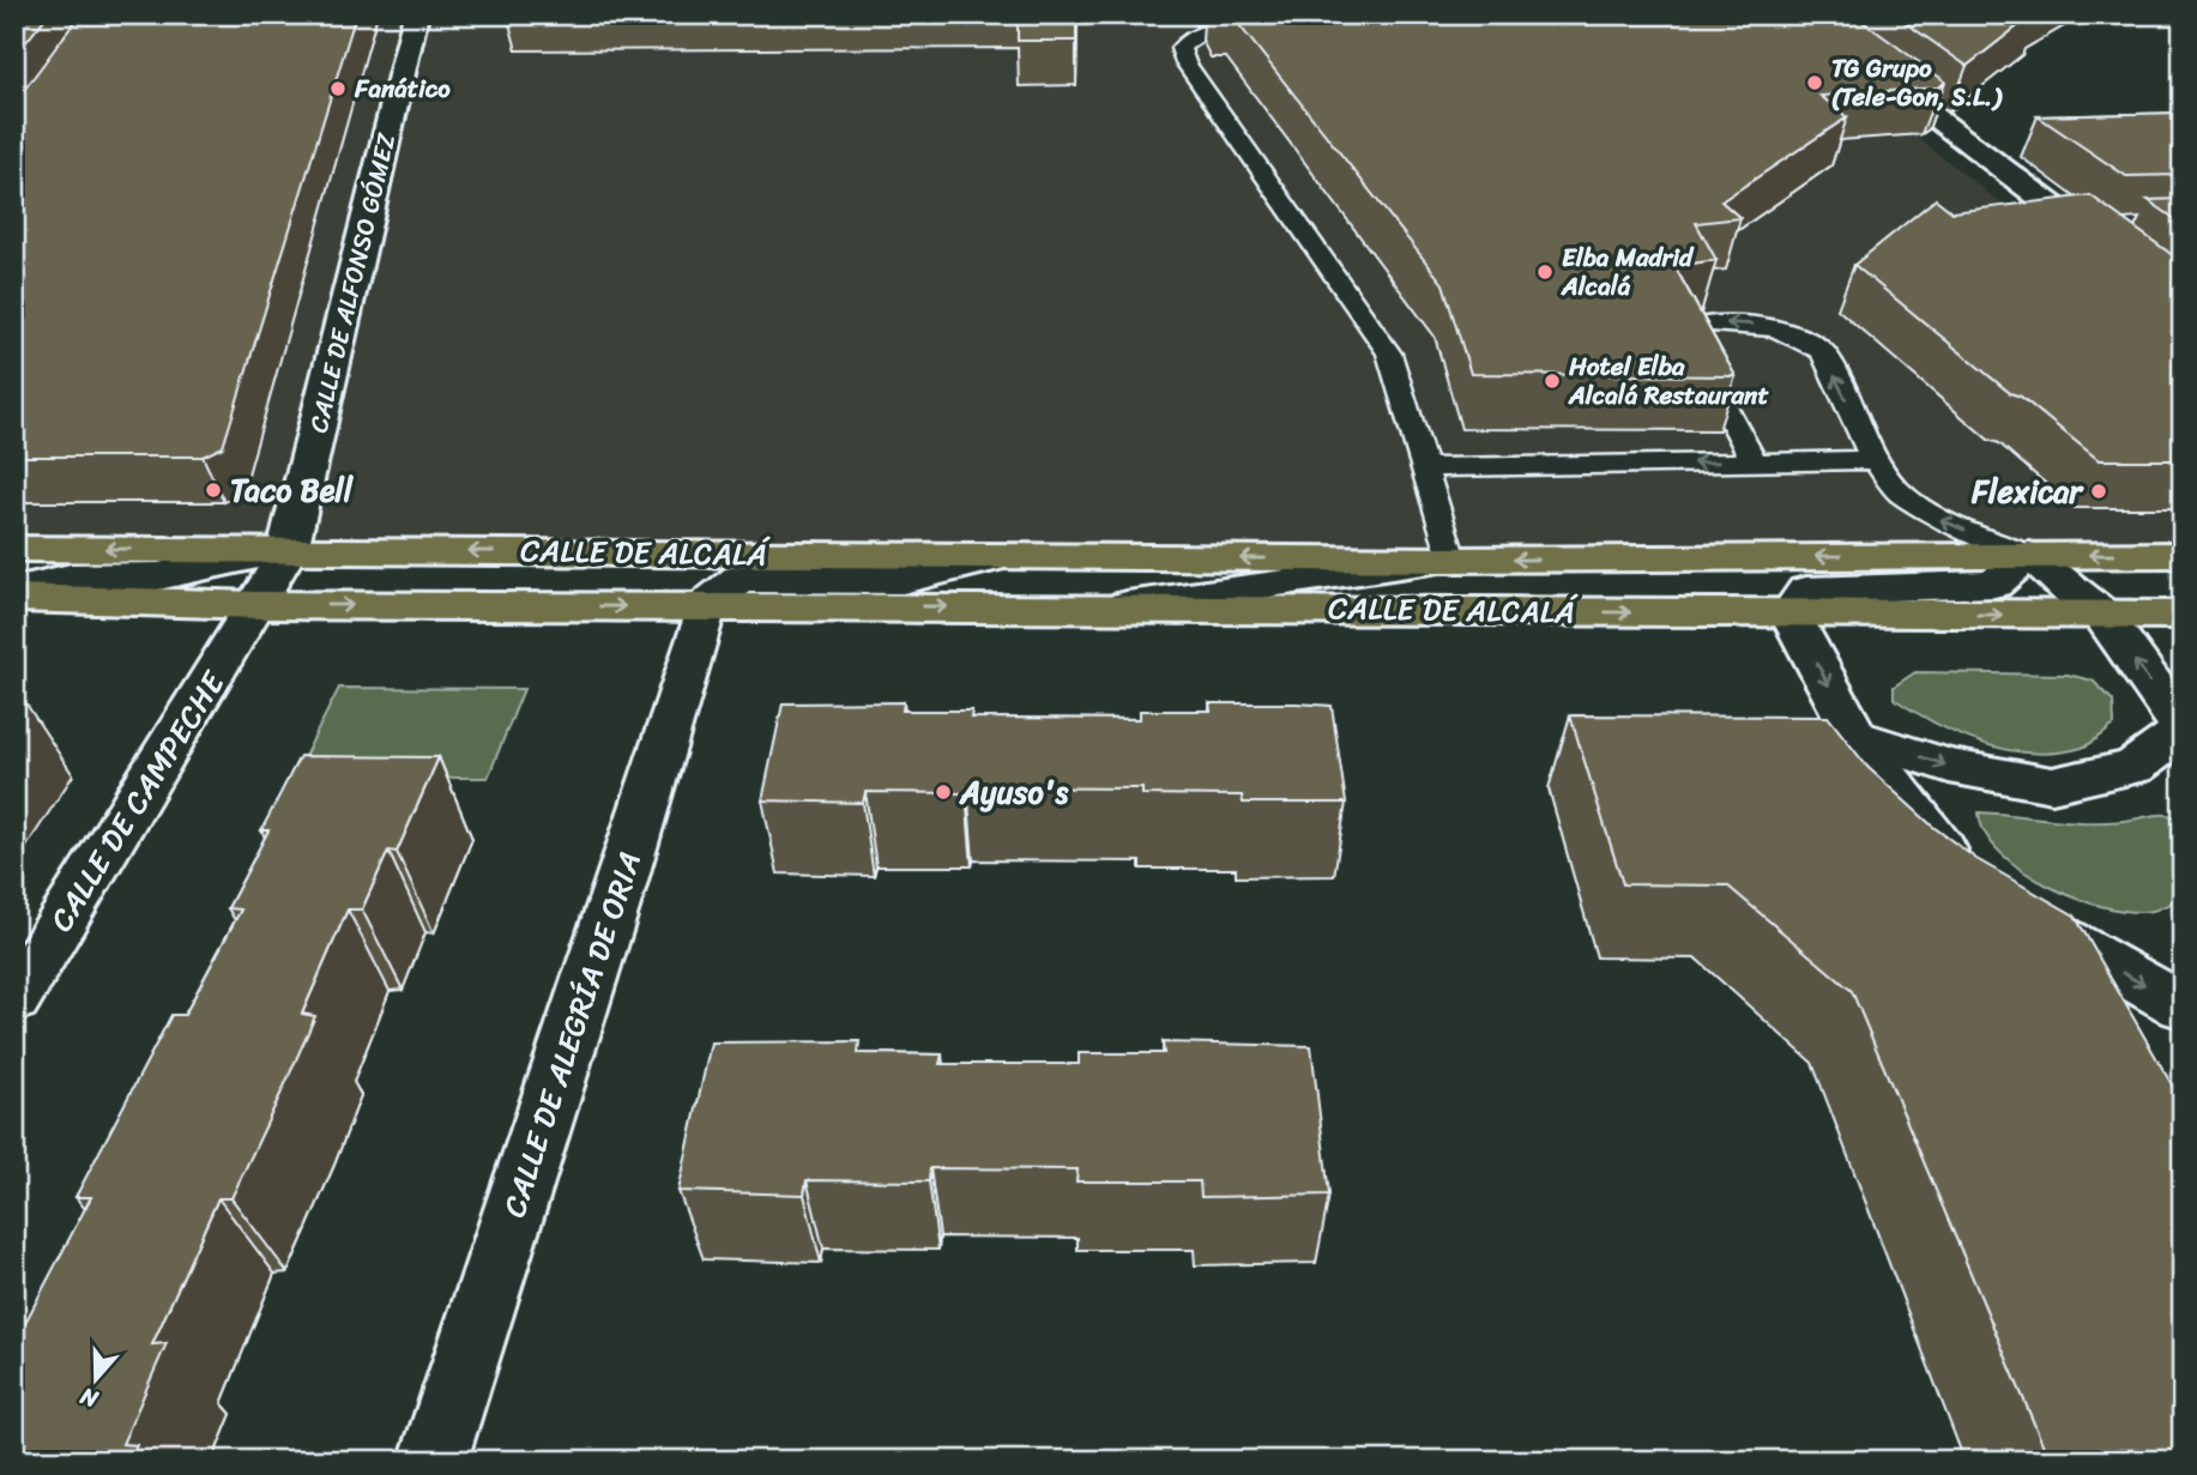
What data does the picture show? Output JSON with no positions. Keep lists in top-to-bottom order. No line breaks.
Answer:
{"streets":{"main road":["CALLE DE ALCALÁ"],"street":["CALLE DE ALFONSO GÓMEZ","CALLE DE CAMPECHE","CALLE DE ALEGRÍA DE ORIA"]},"crossings":[["CALLE DE ALFONSO GÓMEZ","CALLE DE ALCALÁ"],["CALLE DE ALCALÁ","CALLE DE CAMPECHE"],["CALLE DE ALCALÁ","CALLE DE ALEGRÍA DE ORIA"]],"places":["TG Grupo (Tele-Gon, S.L.)","Fanático","Elba Madrid Alcalá","Hotel Elba Alcalá Restaurant","Taco Bell","Flexicar","Ayuso's"],"north":"bottom"}
